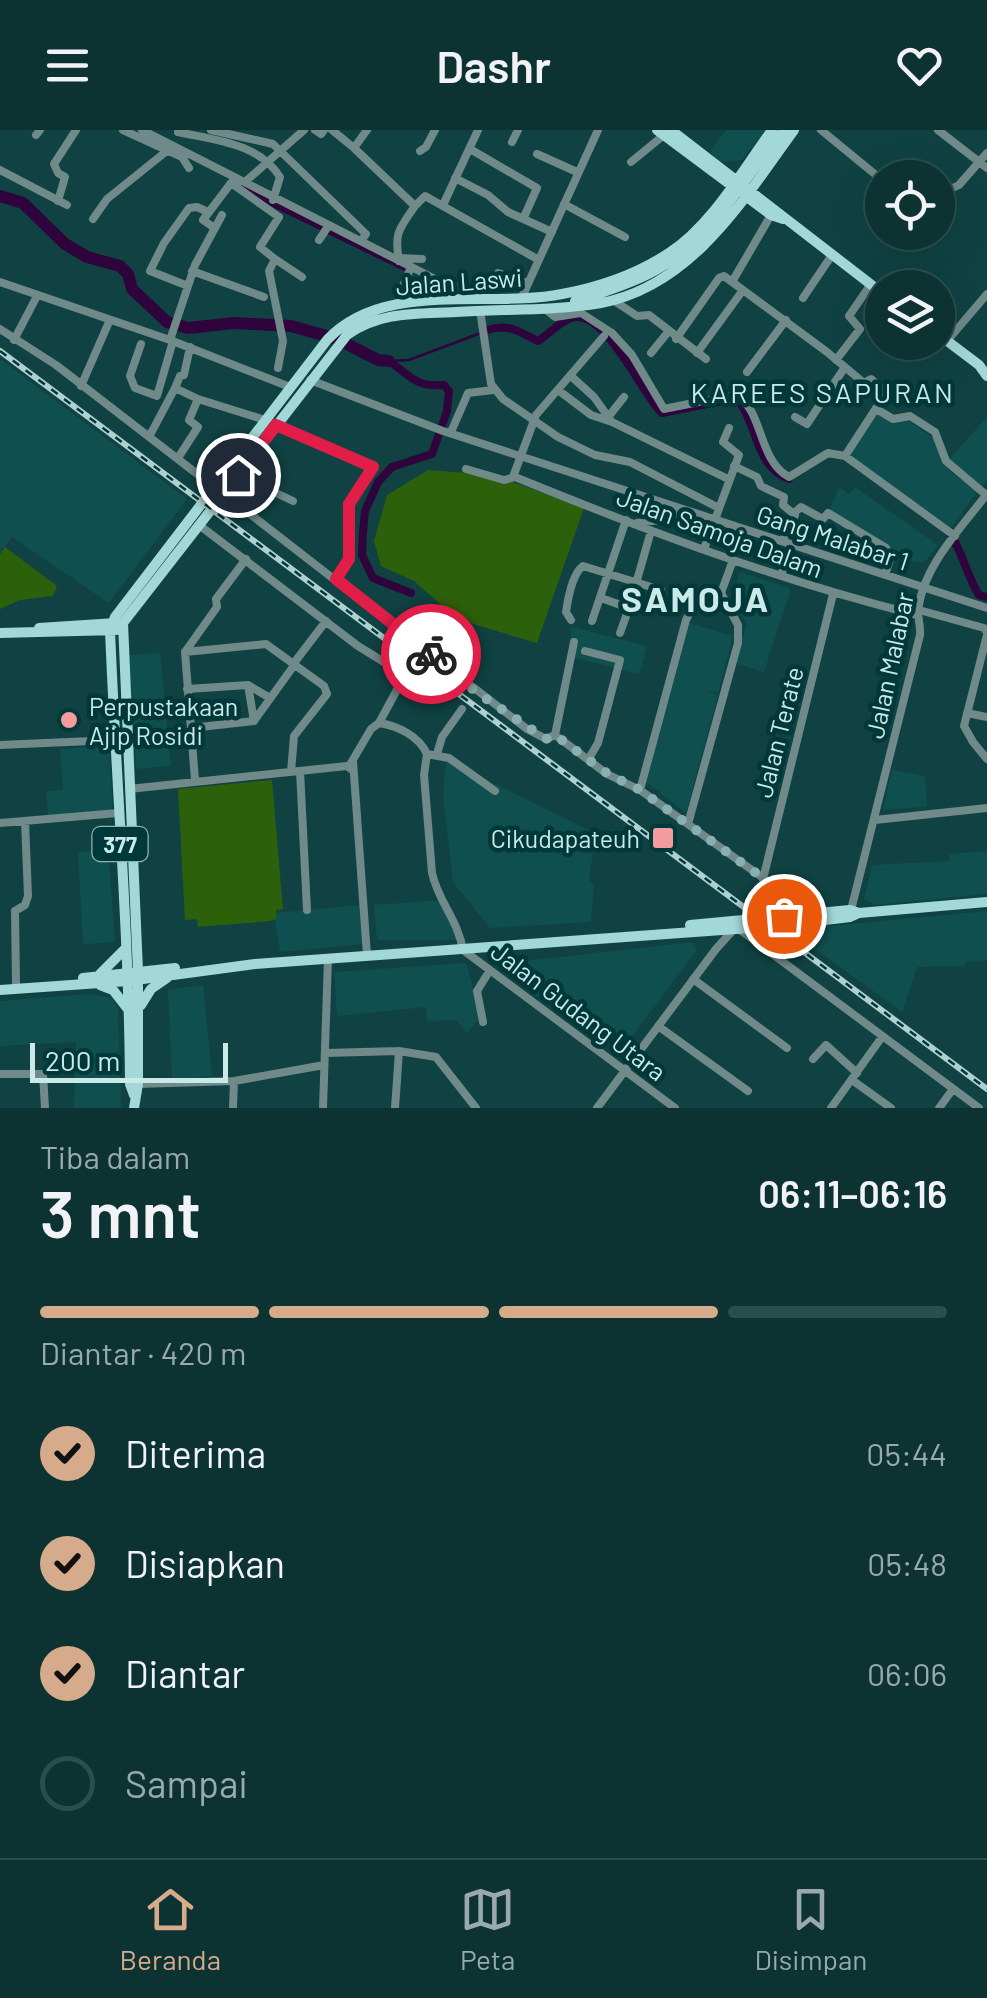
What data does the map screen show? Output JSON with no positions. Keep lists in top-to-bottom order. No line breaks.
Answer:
{"streets":{"main road":["Jalan Laswi","377"],"street":["Jalan Samoja Dalam","Gang Malabar 1","Jalan Malabar","Jalan Terate","Jalan Gudang Utara"]},"crossings":[["Jalan Laswi","Gang Malabar 1"],["Jalan Laswi","377"],["Jalan Samoja Dalam","Jalan Malabar"],["Jalan Samoja Dalam","Jalan Terate"],["Gang Malabar 1","Jalan Malabar"]],"districts":["KAREES SAPURAN","SAMOJA"],"places":{"other":["Perpustakaan Ajip Rosidi"],"transit":["Cikudapateuh"]},"scale_bar":"200 m","page":{"header":"Dashr","scale":"200 m","heading":["3 mnt","Tiba dalam","06:11–06:16"],"bar":"Diantar · 420 m","list":[["Diterima","05:44"],["Disiapkan","05:48"],["Diantar","06:06"],"Sampai"],"tabs":["Beranda","Peta","Disimpan"]}}
